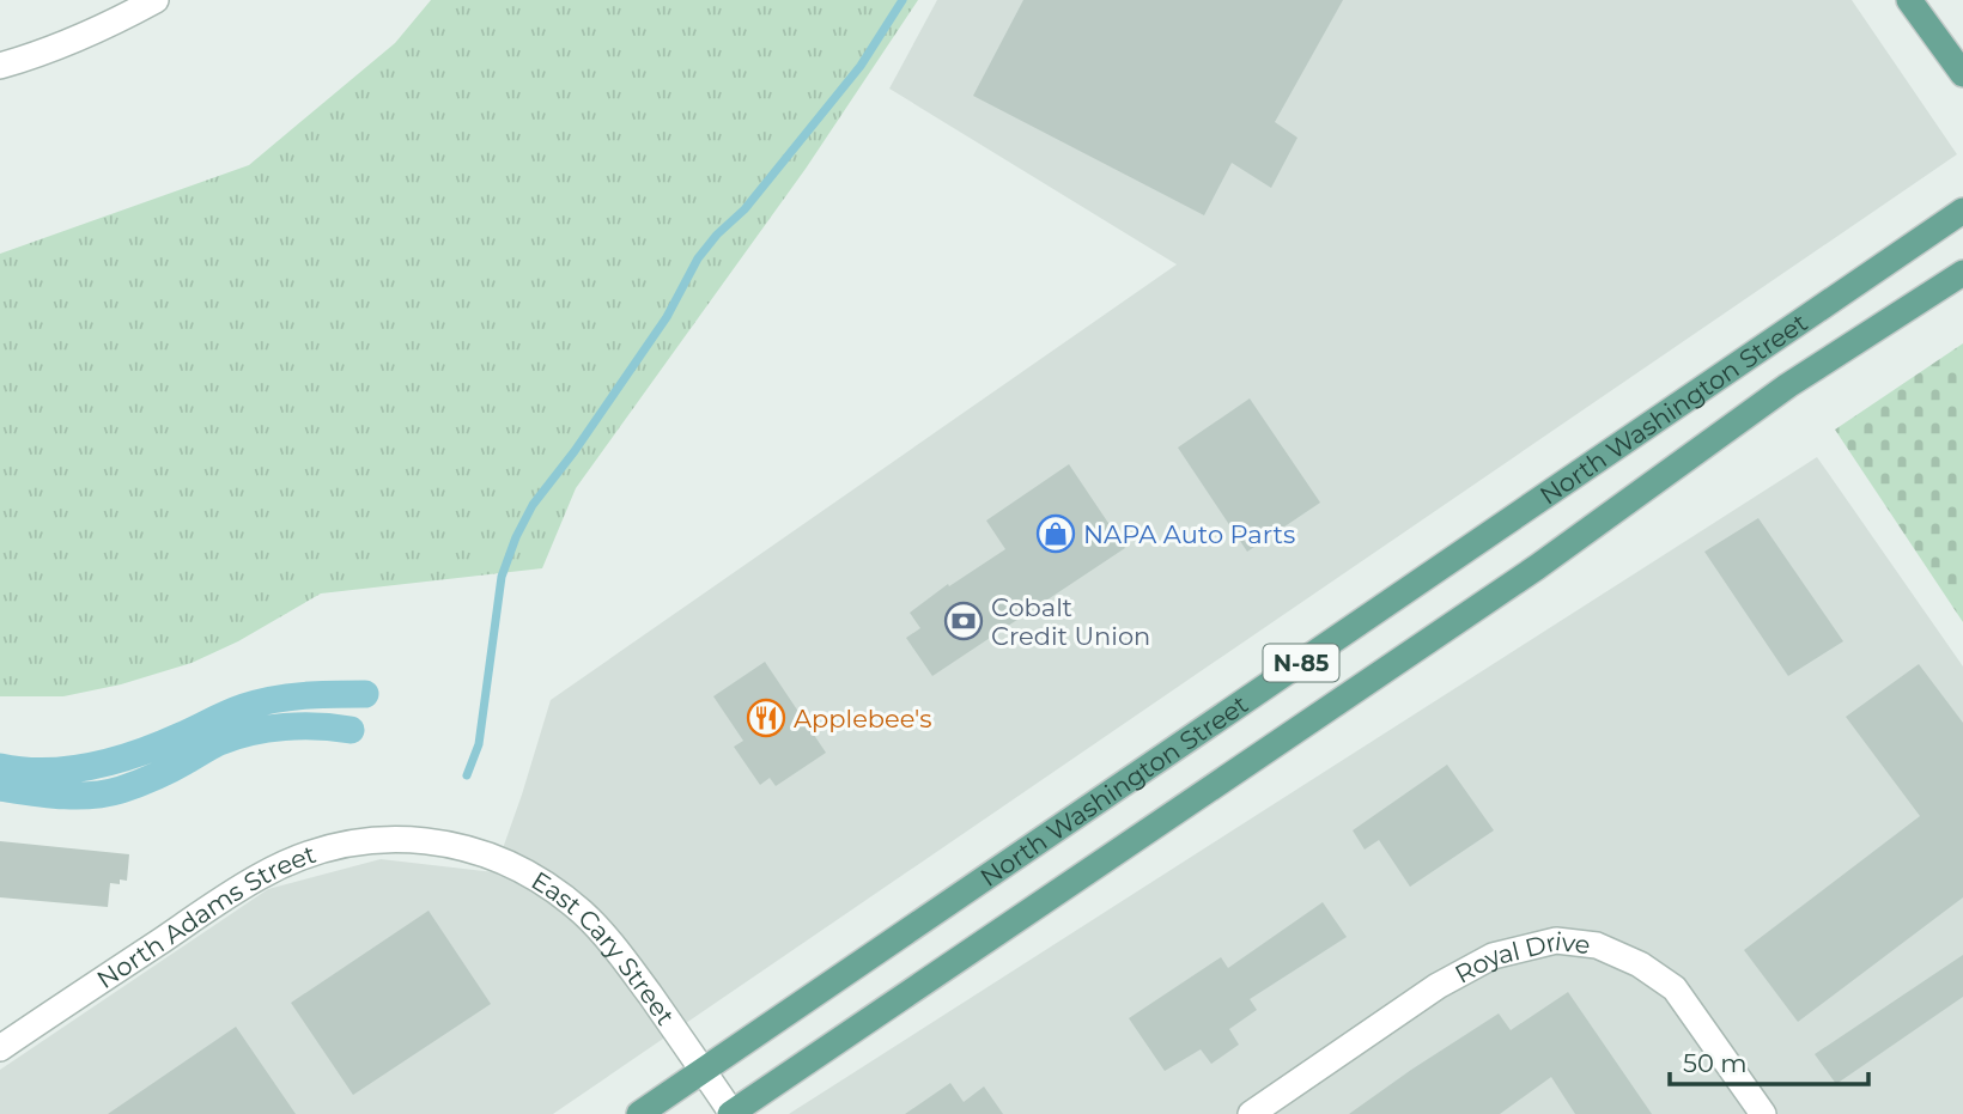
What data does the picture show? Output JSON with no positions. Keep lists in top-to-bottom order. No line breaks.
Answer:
{"streets":{"main road":["North Washington Street","N-85"],"street":["North Adams Street","East Cary Street","Royal Drive"]},"crossings":[["North Washington Street","East Cary Street"],["North Adams Street","East Cary Street"]],"places":{"shop":["NAPA Auto Parts"],"bank":["Cobalt Credit Union"],"restaurant":["Applebee's"]},"scale_bar":"50 m"}
